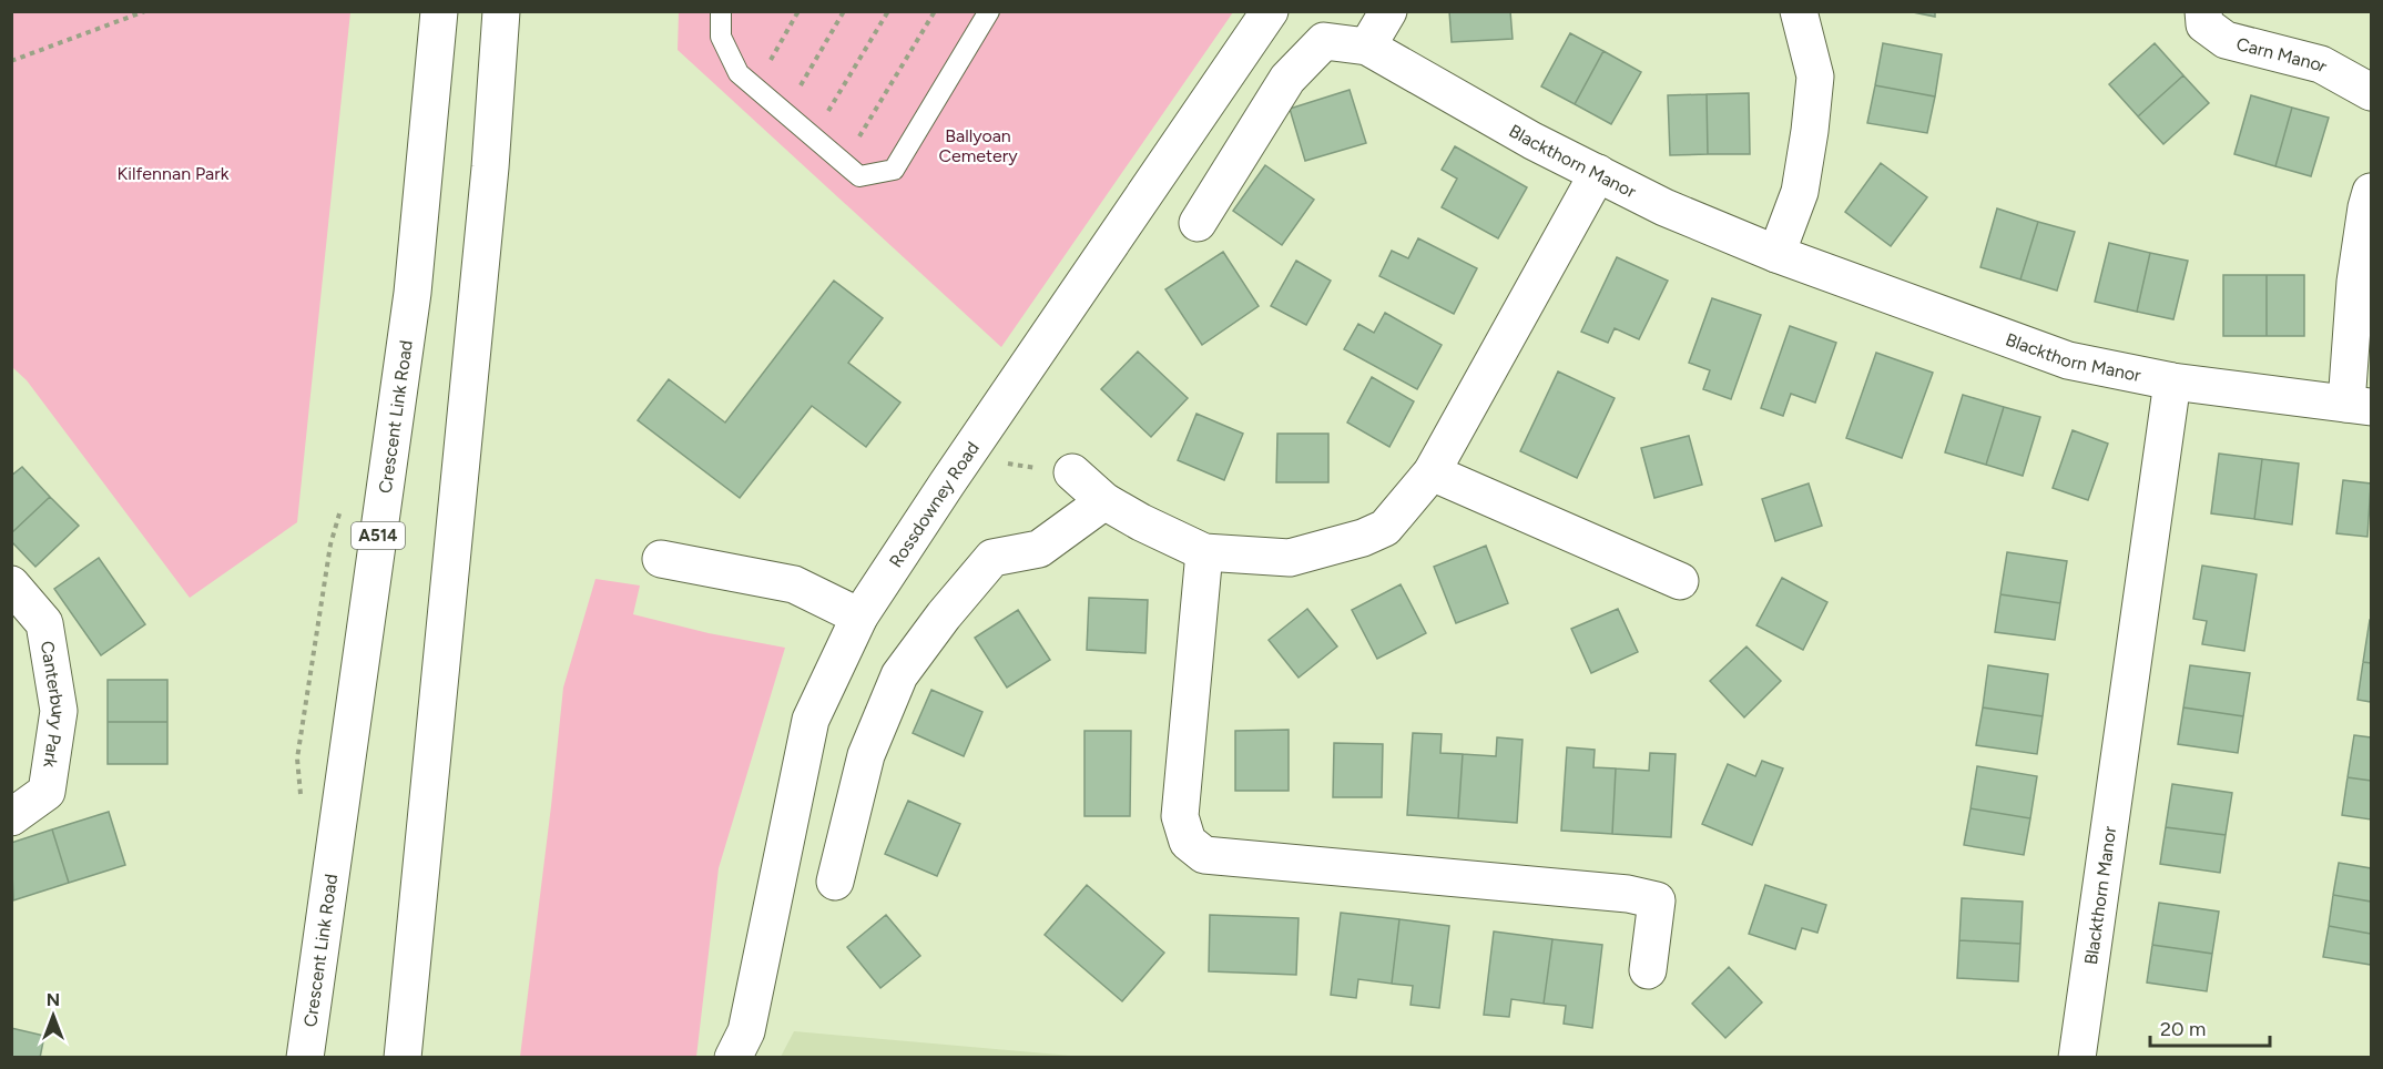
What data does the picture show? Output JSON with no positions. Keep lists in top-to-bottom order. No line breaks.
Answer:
{"streets":{"main road":["Carn Manor","Blackthorn Manor","Crescent Link Road","Rossdowney Road","A514","Canterbury Park"]},"parks":["Ballyoan Cemetery","Kilfennan Park"],"scale_bar":"20 m","north":"top"}
